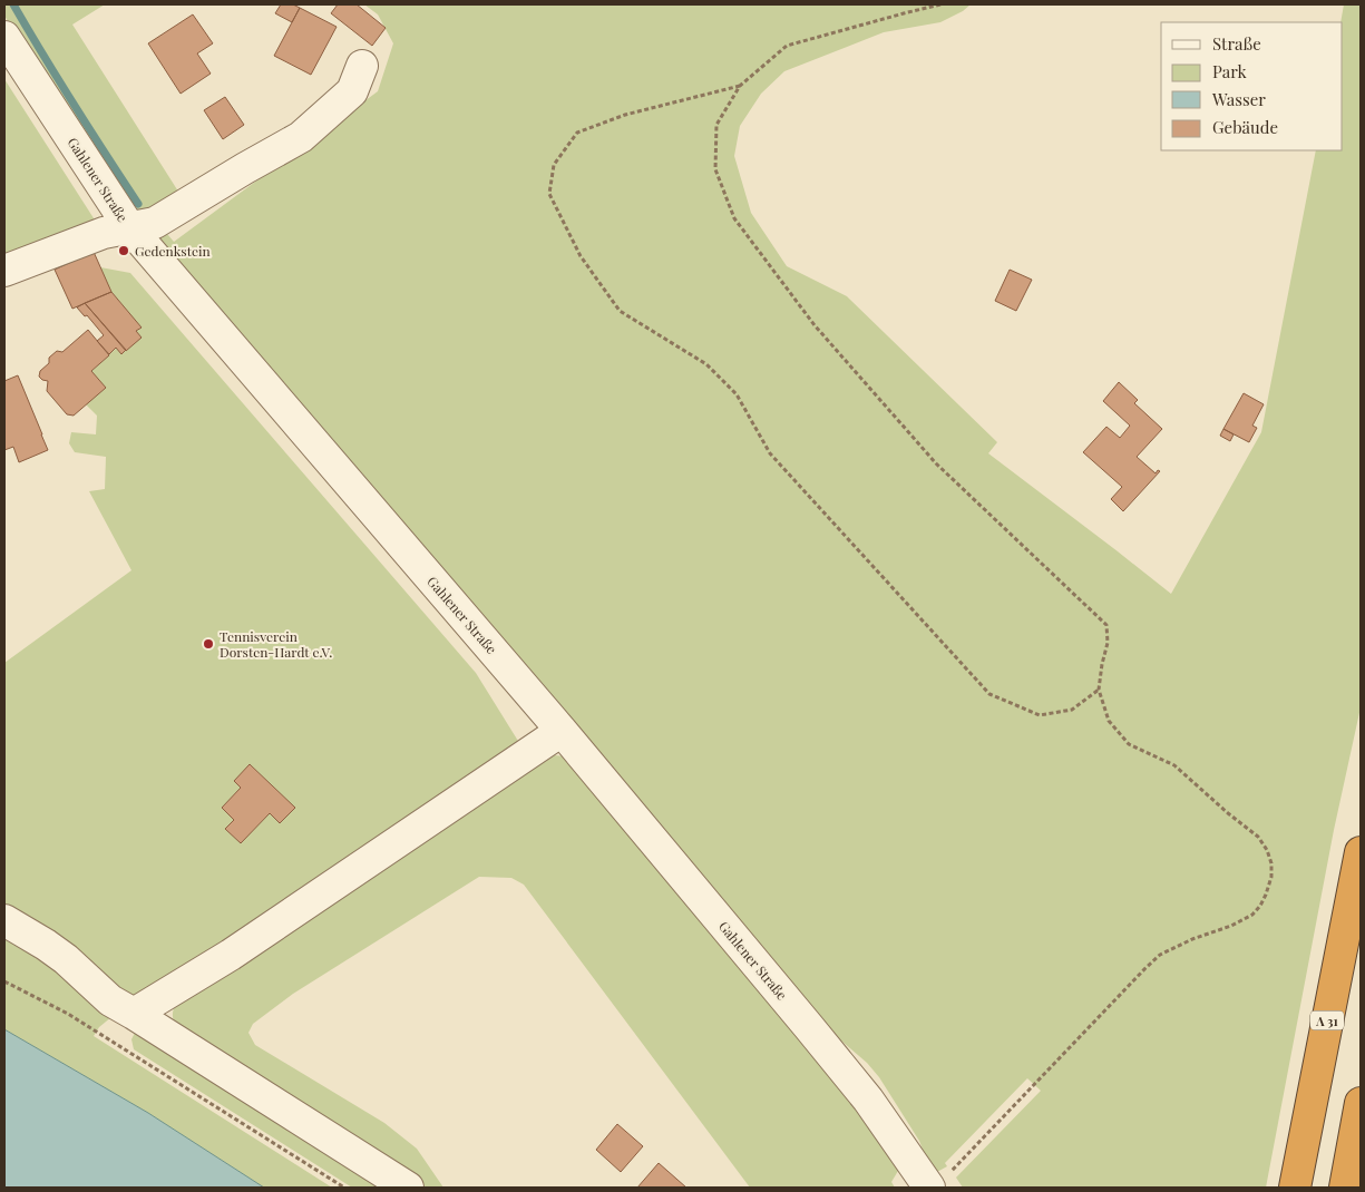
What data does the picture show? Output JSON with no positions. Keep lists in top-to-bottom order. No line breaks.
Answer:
{"streets":{"highway":["A 31"],"street":["Gahlener Straße"]},"places":["Gedenkstein","Tennisverein Dorsten-Hardt e.V."],"legend":["Straße","Park","Wasser","Gebäude"]}
